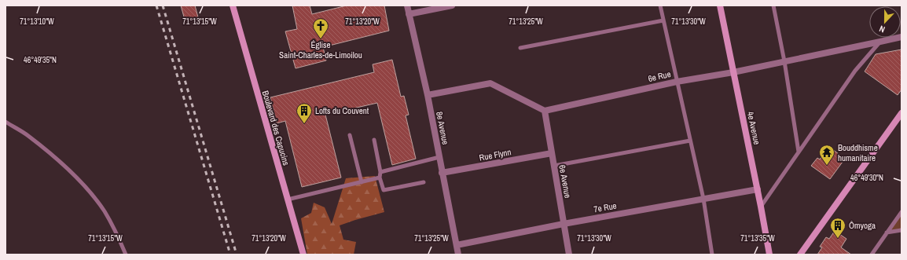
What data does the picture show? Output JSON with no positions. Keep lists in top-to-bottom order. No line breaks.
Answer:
{"streets":{"main road":["Boulevard des Capucins","4e Avenue"],"street":["6e Rue","8e Avenue","Rue Flynn","6e Avenue","7e Rue"]},"crossings":[["6e Rue","4e Avenue"],["6e Rue","6e Avenue"],["8e Avenue","Rue Flynn"],["8e Avenue","7e Rue"],["4e Avenue","7e Rue"],["Rue Flynn","6e Avenue"],["6e Avenue","7e Rue"]],"places":{"church":["Église Saint-Charles-de-Limoilou"],"building":["Lofts du Couvent","Ômyoga"],"temple":["Bouddhisme humanitaire"]},"north":"bottom","coordinates":["71°13'10\"W","71°13'20\"W","71°13'25\"W","71°13'30\"W","71°13'15\"W","46°49'35\"N","46°49'30\"N","71°13'35\"W"]}
